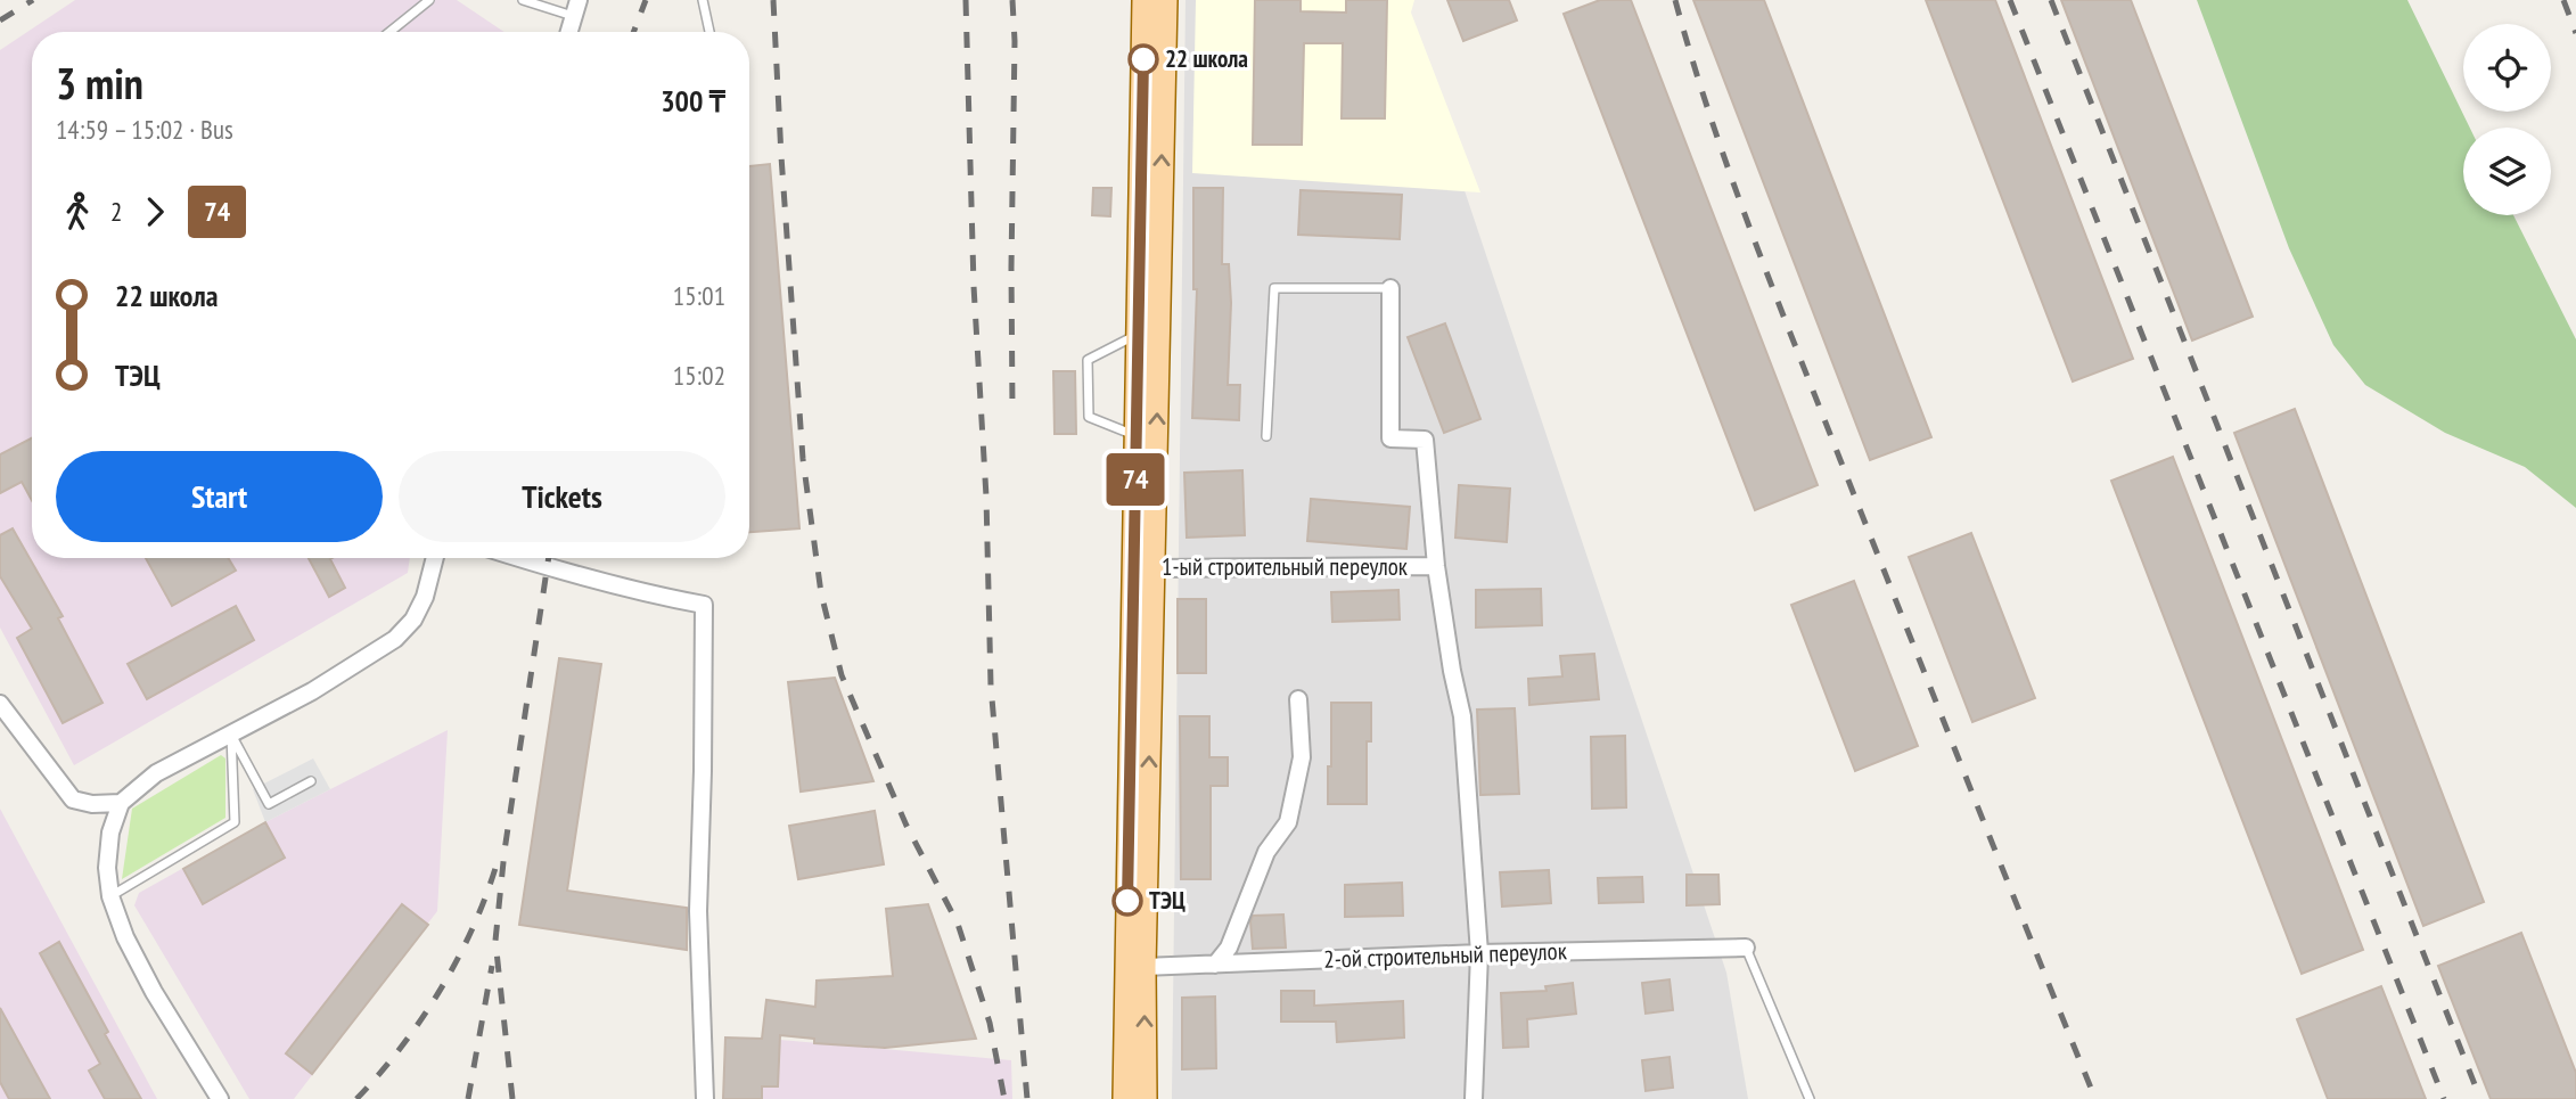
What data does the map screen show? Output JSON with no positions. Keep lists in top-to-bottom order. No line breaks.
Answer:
{"streets":{"street":["1-ый строительный переулок","2-ой строительный переулок"]},"crossings":[["1-ый строительный переулок","2-ой строительный переулок"]],"places":["22 школа","ТЭЦ"],"lines":["bus line 74"],"page":{"on_map":"74","heading":["3 min","14:59 – 15:02 · Bus","300 ₸"],"legs":["2","74"],"list":[{"name":"22 школа","value":"15:01"},{"name":"ТЭЦ","value":"15:02"}],"buttons":["Start","Tickets"]}}
